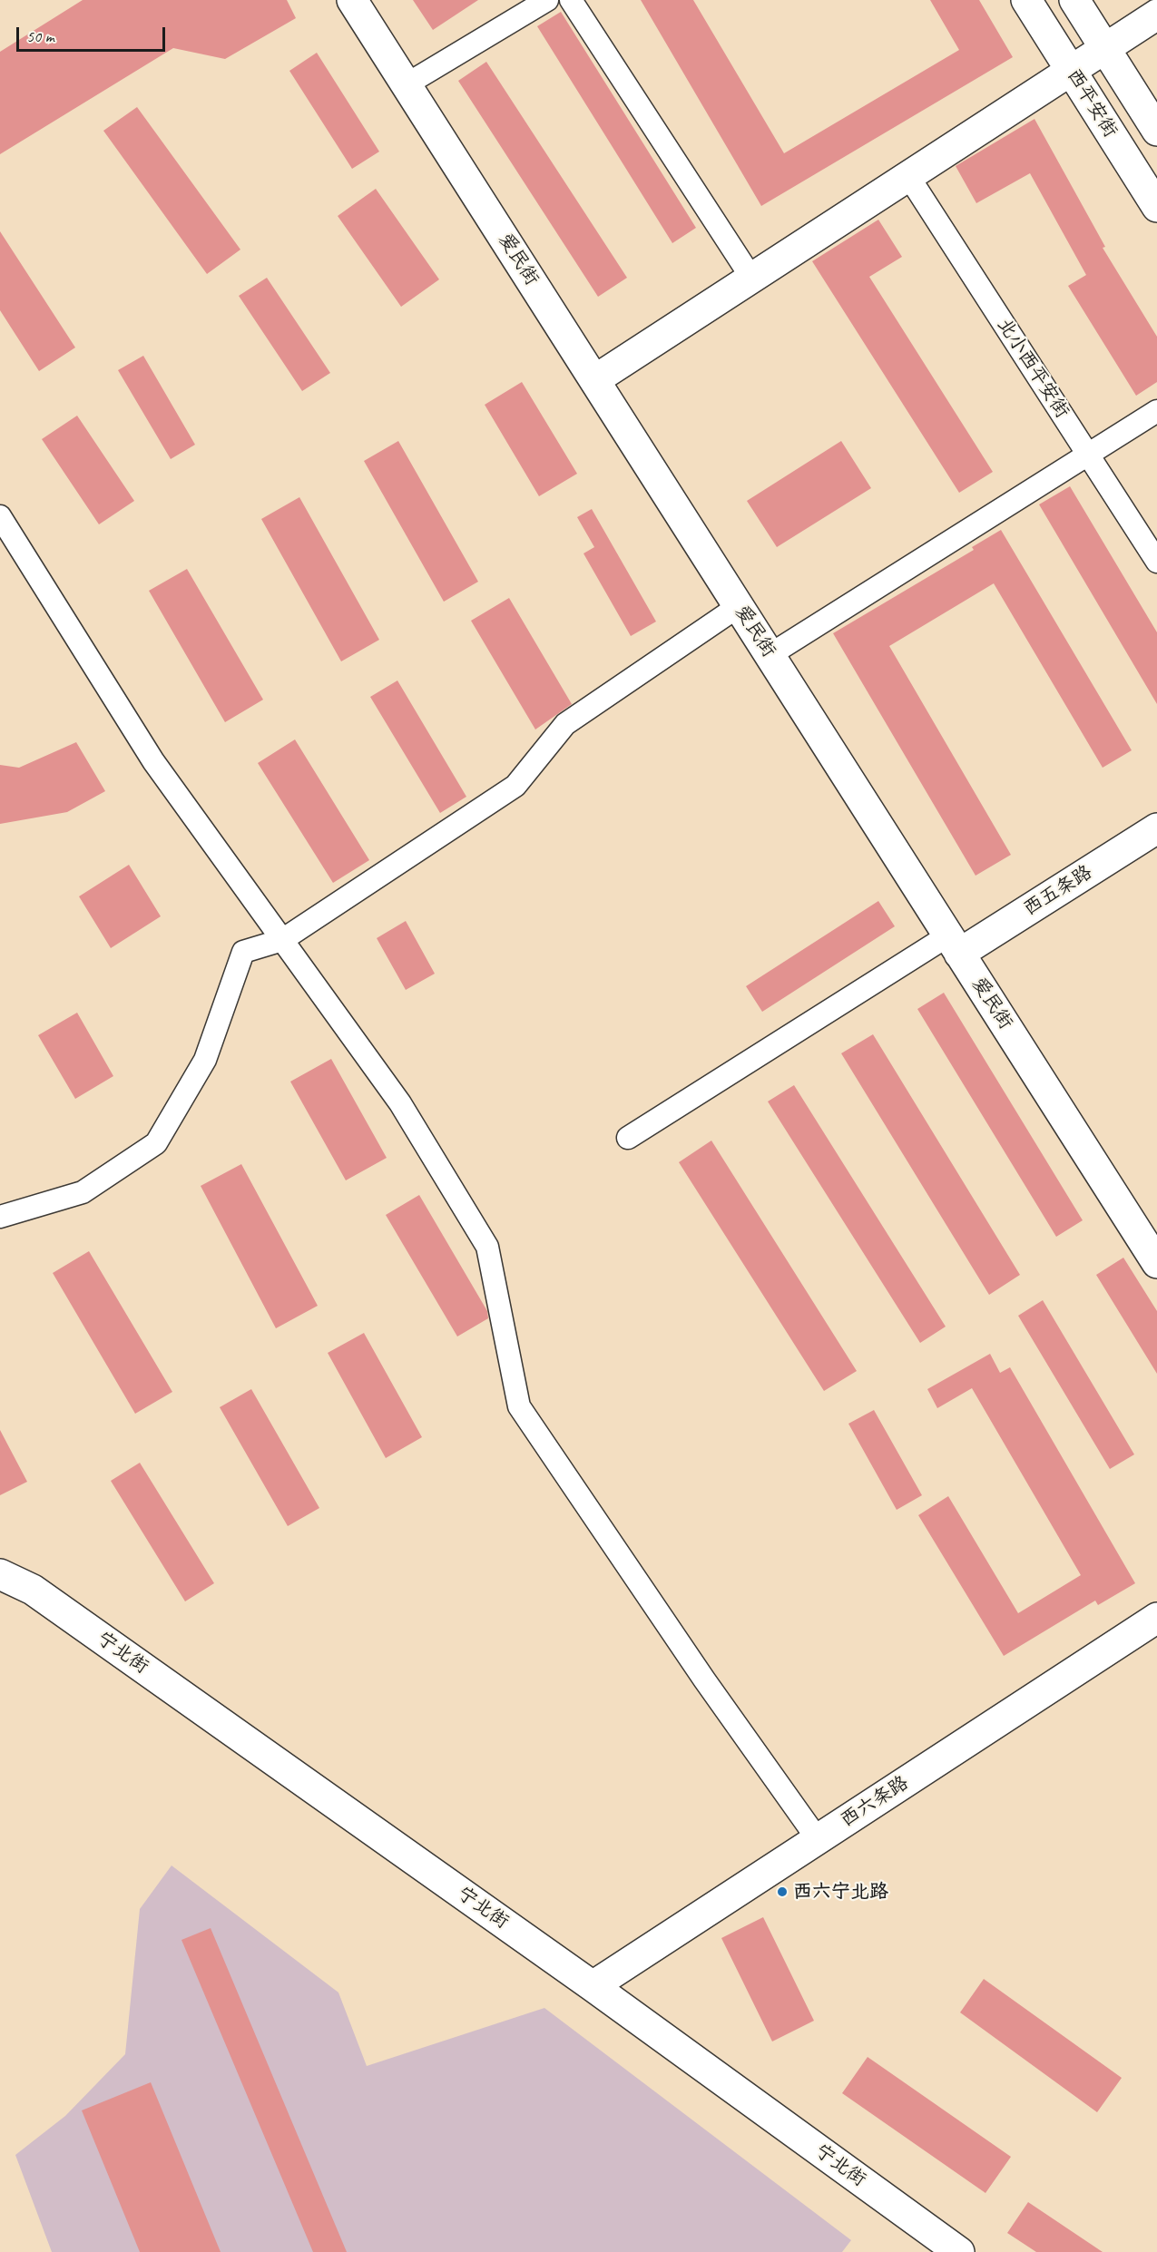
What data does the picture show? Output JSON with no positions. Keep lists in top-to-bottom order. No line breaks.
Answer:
{"streets":{"street":["西平安街","爱民街","北小西平安街","西五条路","宁北街","西六条路"]},"crossings":[["爱民街","西五条路"],["宁北街","西六条路"]],"places":["西六宁北路"],"scale_bar":"50 m"}
